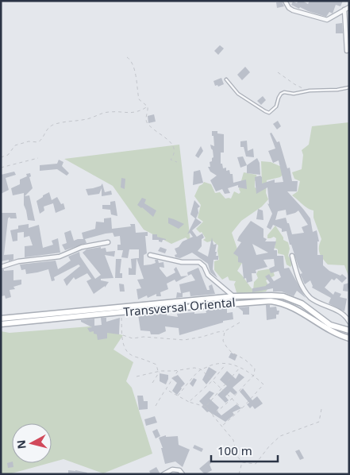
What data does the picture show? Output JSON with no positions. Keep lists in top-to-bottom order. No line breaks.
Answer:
{"streets":{"main road":["Transversal Oriental"]},"scale_bar":"100 m","north":"left"}
